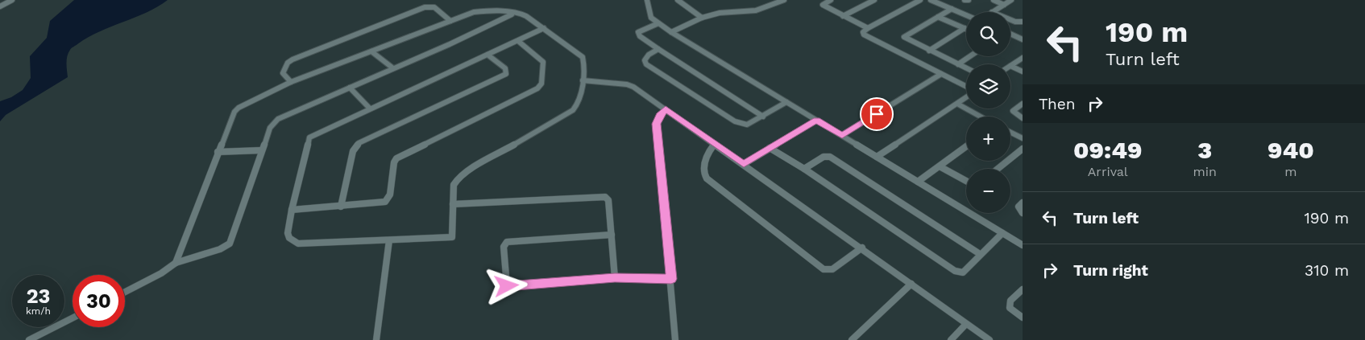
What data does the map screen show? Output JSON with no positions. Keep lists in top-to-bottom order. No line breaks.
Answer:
{"page":{"turn":["190 m","Turn left"],"map_buttons":["+","−"],"then":"Then","eta":["09:49","Arrival","3","min","940","m"],"list":[{"name":"Turn left","value":"190 m"},{"name":"Turn right","value":"310 m"}],"speed":"23 km/h","limit":"30"}}
